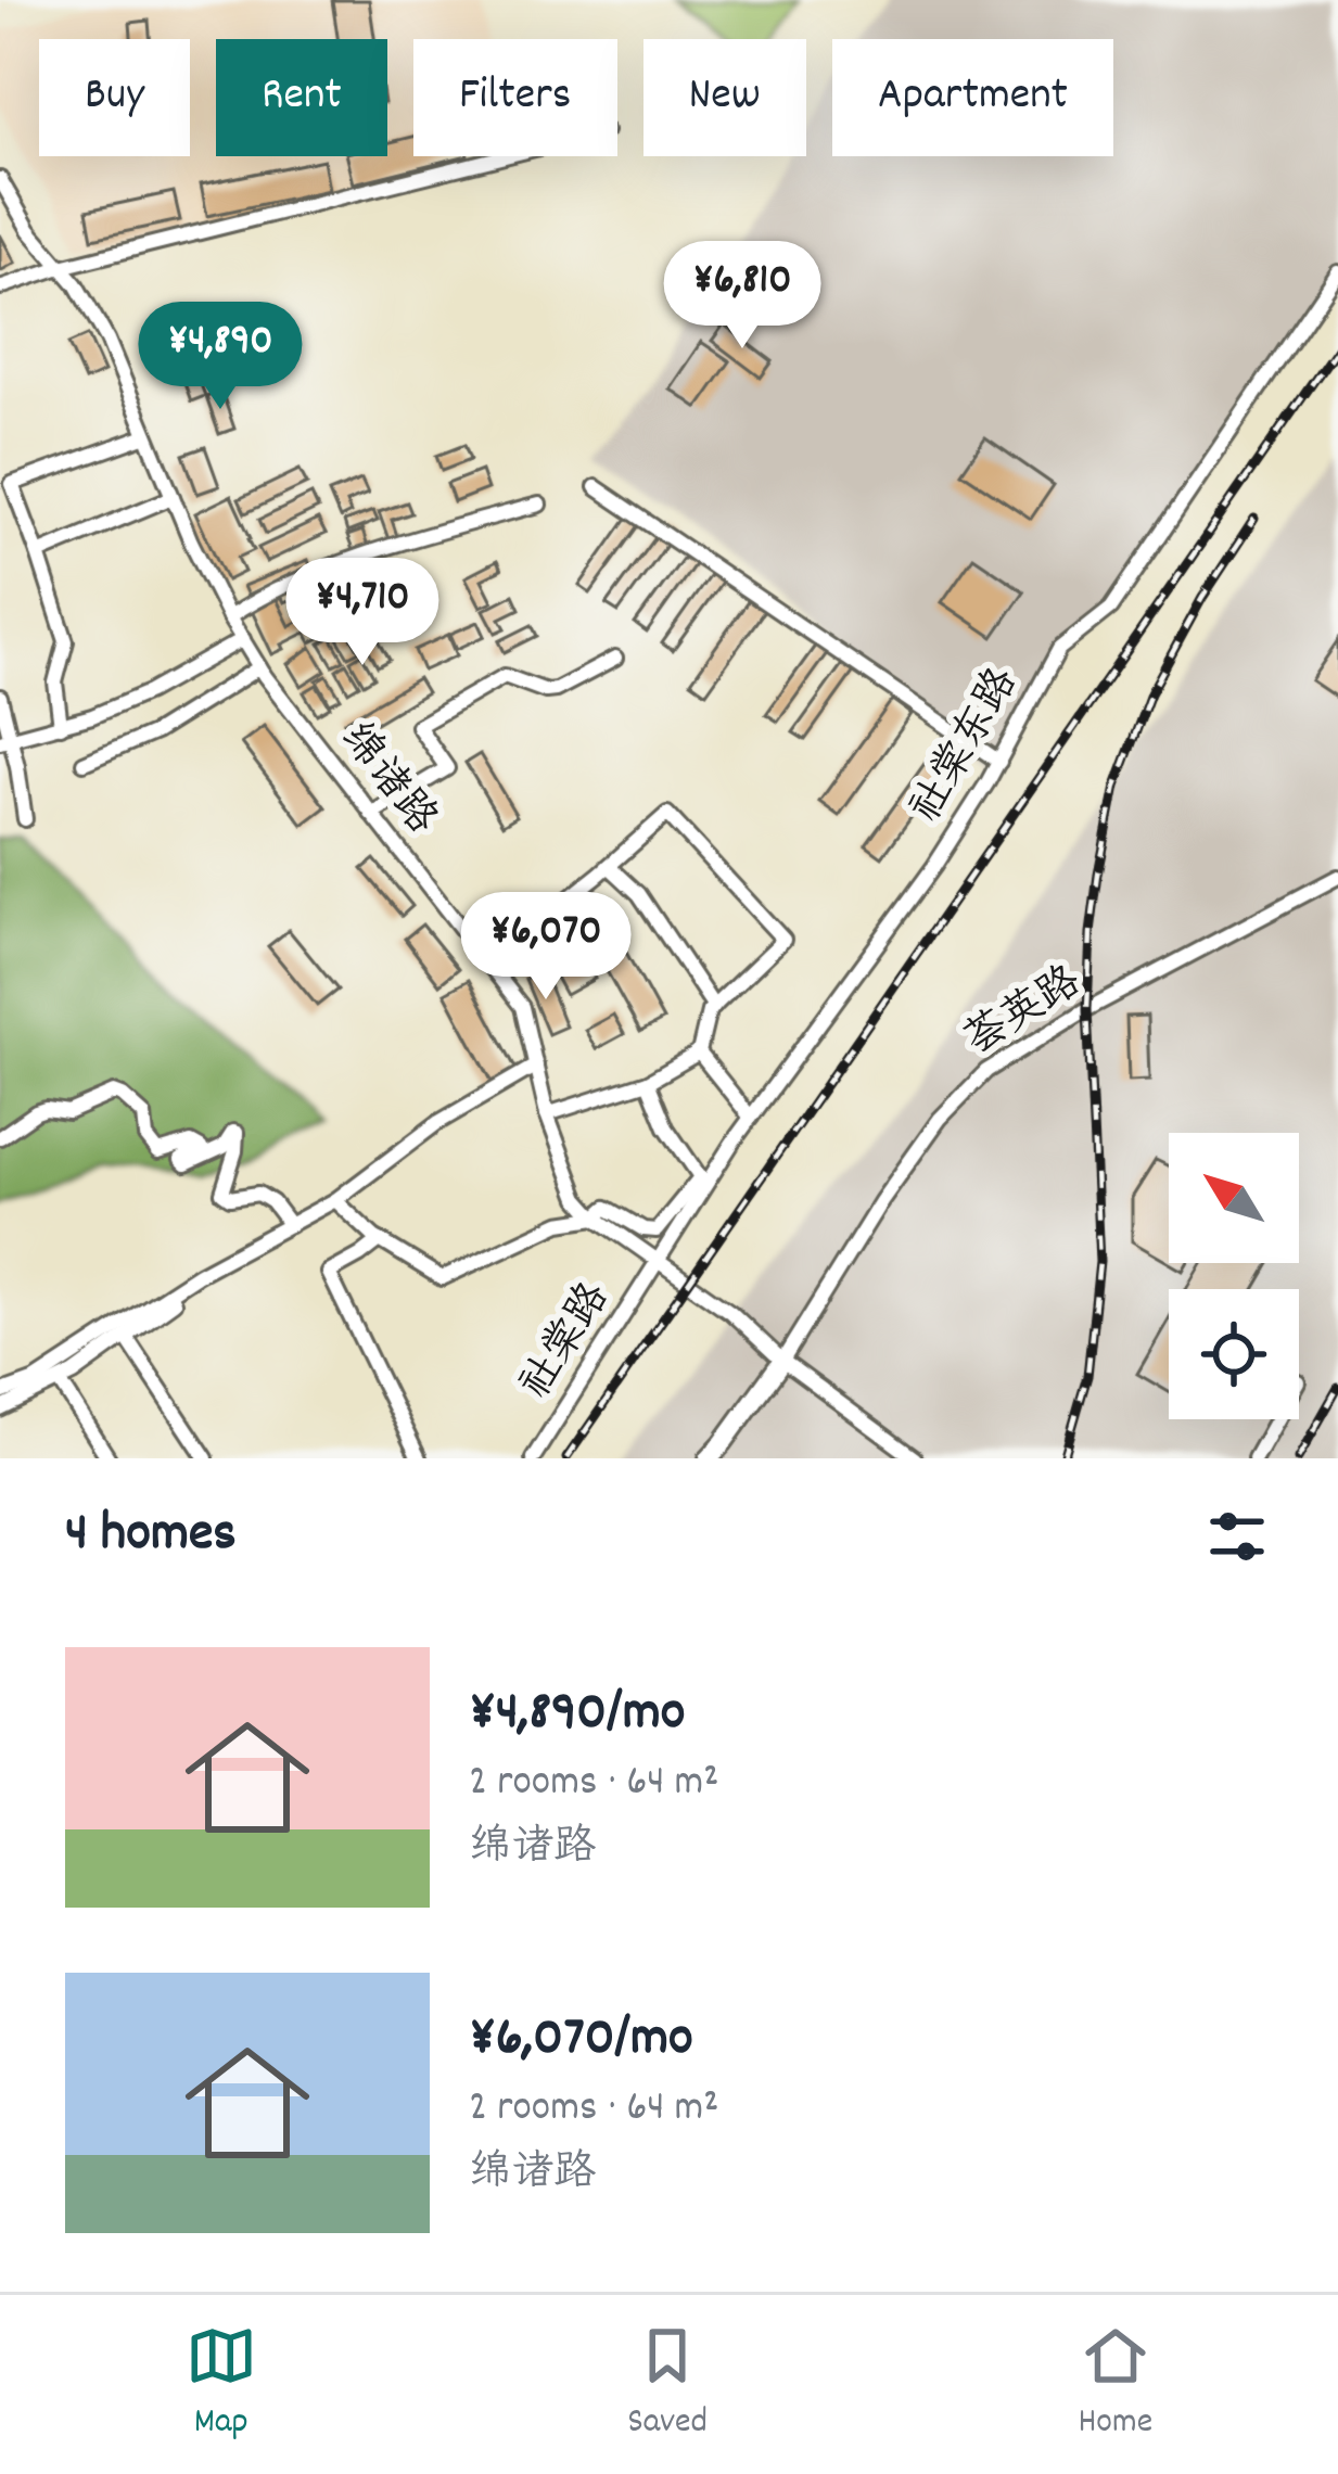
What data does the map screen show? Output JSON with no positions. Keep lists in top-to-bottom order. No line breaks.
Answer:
{"streets":{"street":["社棠东路","绵诸路","荟英路","社棠路"]},"crossings":[["社棠东路","绵诸路"],["社棠东路","社棠路"],["绵诸路","荟英路"],["绵诸路","社棠路"]],"north":"top left","page":{"chip":["Buy","Rent","Filters","New","Apartment"],"price":["¥6,810","¥4,890","¥4,710","¥6,070"],"heading":"4 homes","list":[{"name":"¥4,890/mo","note":"2 rooms · 64 m² · 绵诸路"},{"name":"¥6,070/mo","note":"2 rooms · 64 m² · 绵诸路"}],"tabs":["Map","Saved","Home"]}}
